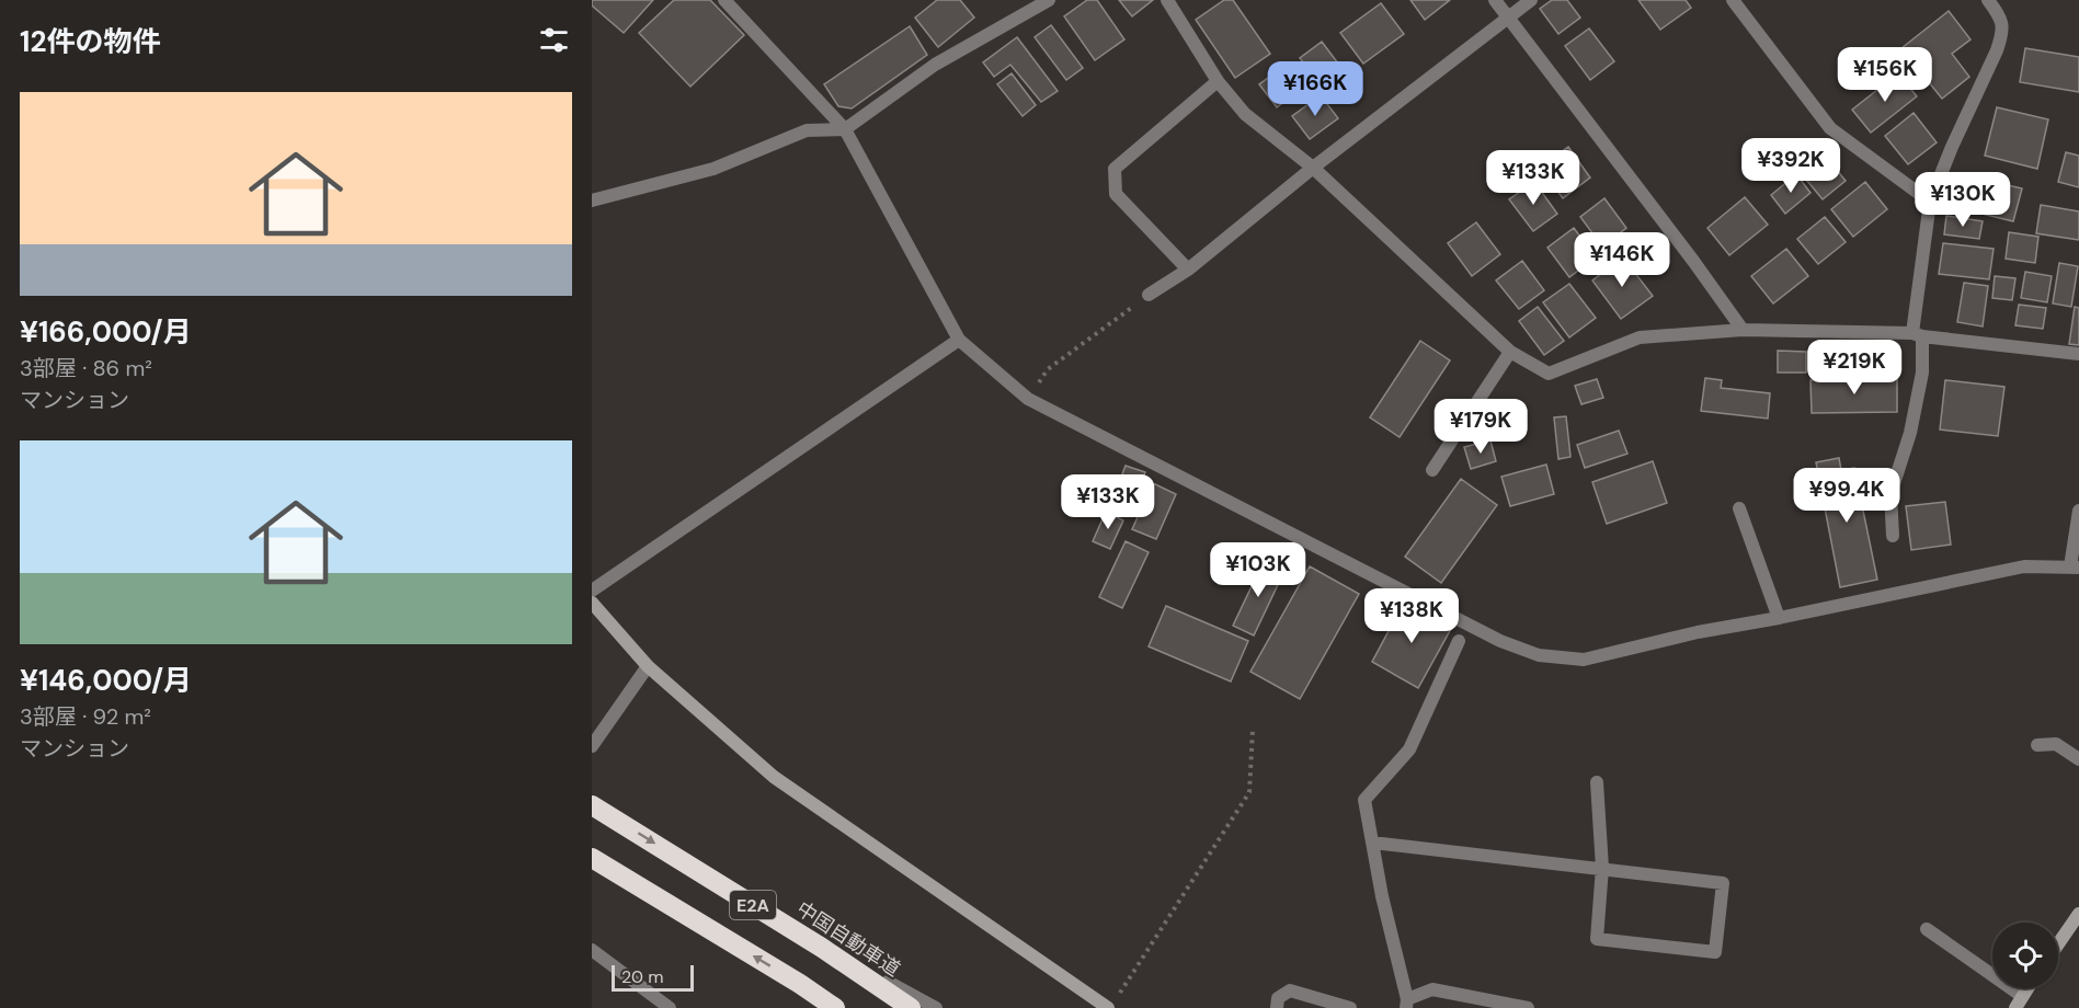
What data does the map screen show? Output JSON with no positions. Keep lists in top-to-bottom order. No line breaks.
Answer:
{"streets":{"highway":["E2A","中国自動車道"]},"scale_bar":"20 m","page":{"heading":"12件の物件","price":["¥156K","¥166K","¥392K","¥133K","¥130K","¥146K","¥219K","¥179K","¥99.4K","¥133K","¥103K","¥138K"],"list":[{"name":"¥166,000/月","note":"3部屋 · 86 m² · マンション"},{"name":"¥146,000/月","note":"3部屋 · 92 m² · マンション"}],"scale":"20 m"}}
